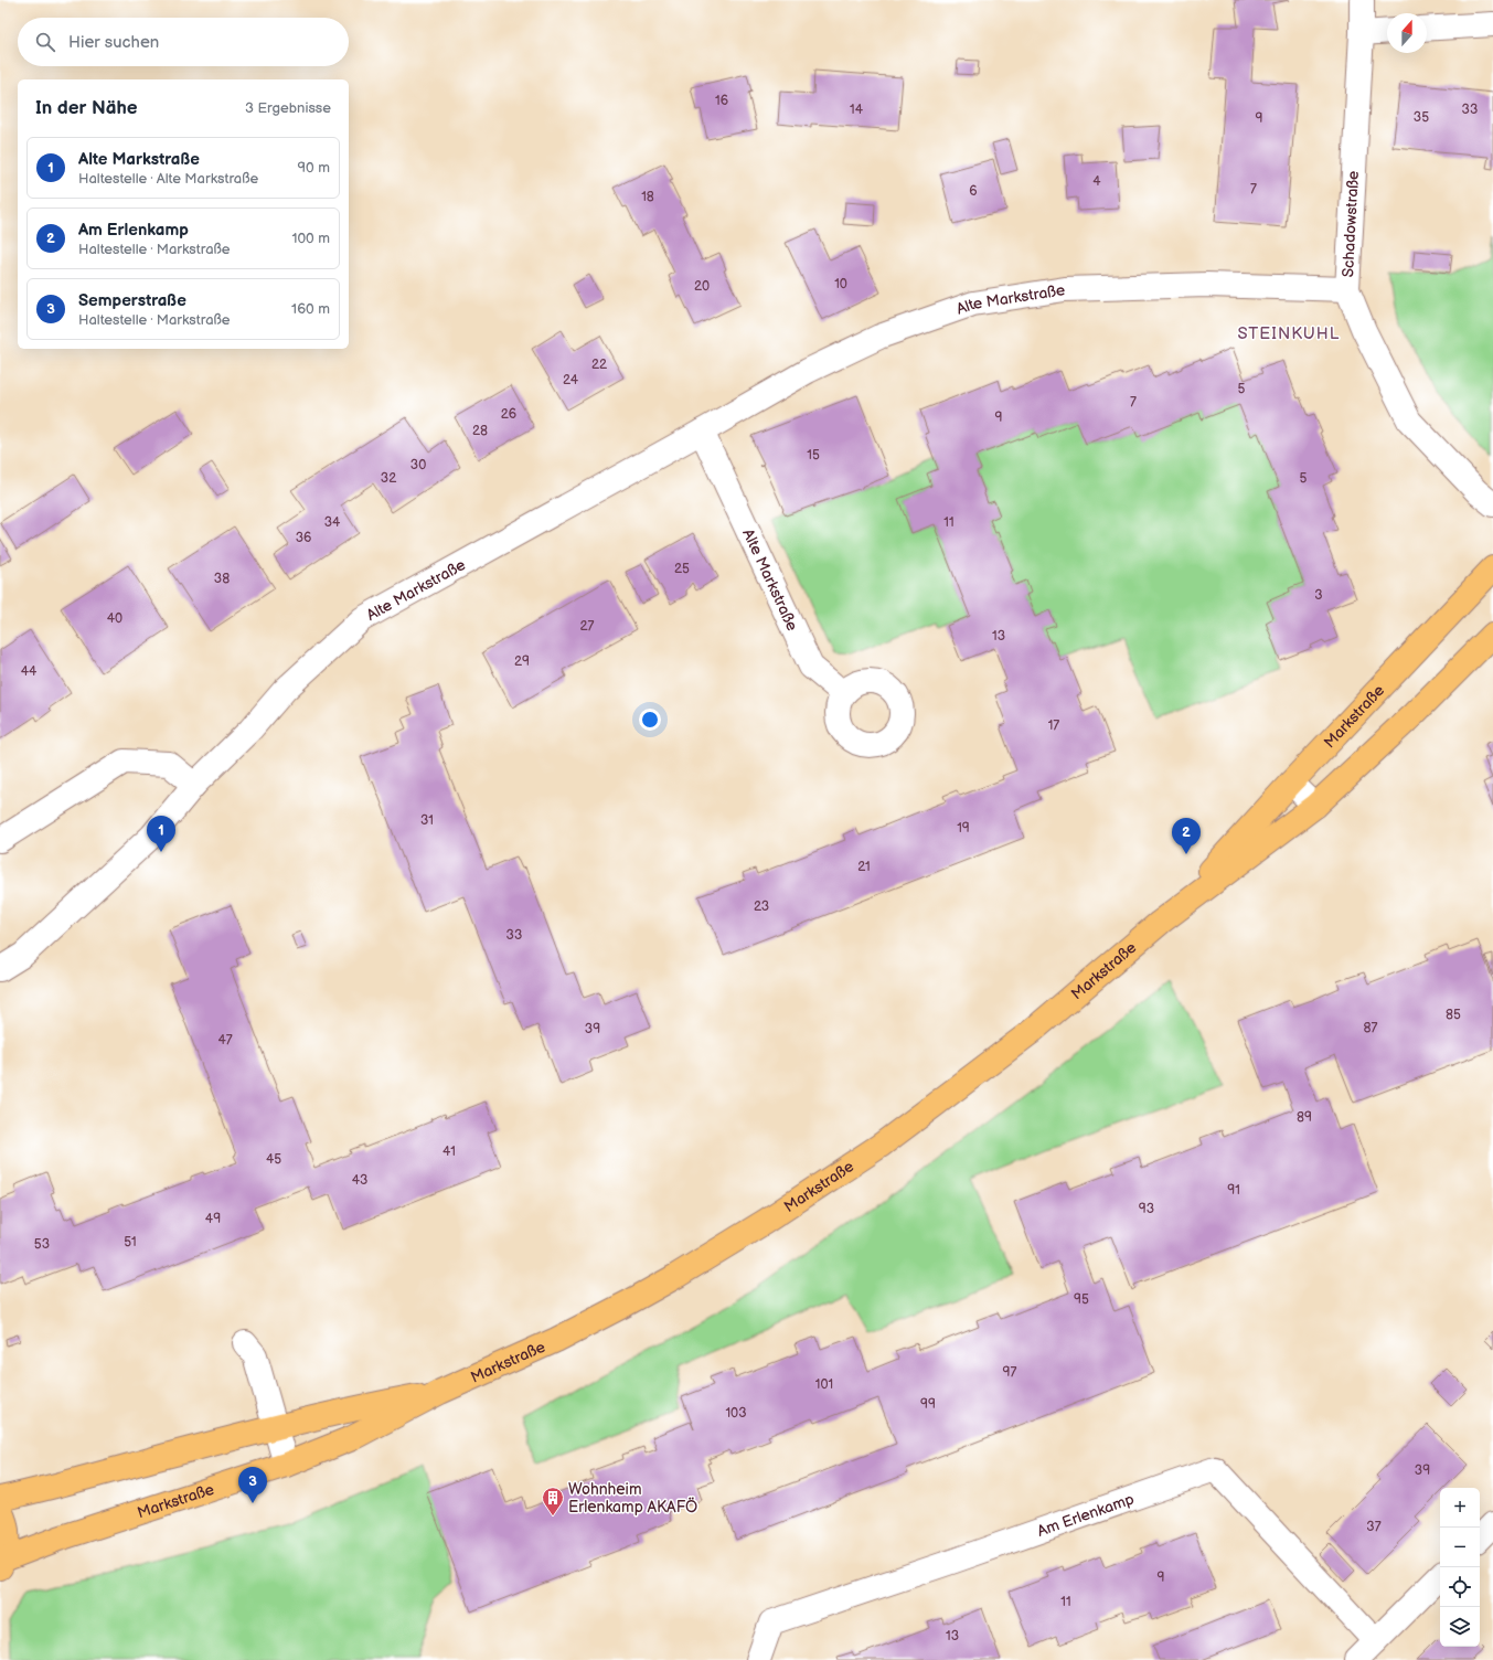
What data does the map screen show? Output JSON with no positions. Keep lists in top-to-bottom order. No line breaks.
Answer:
{"streets":{"main road":["Markstraße"],"street":["Schadowstraße","Alte Markstraße","Am Erlenkamp"]},"crossings":[["Schadowstraße","Alte Markstraße"]],"districts":["STEINKUHL"],"places":{"building":["Wohnheim Erlenkamp AKAFÖ"]},"house_numbers":["16","14","33","35","9","4","7","6","18","10","20","22","24","5","7","26","9","28","15","30","32","5","34","11","36","25","38","3","40","27","13","29","44","17","31","19","21","23","33","85","87","39","47","89","41","45","43","91","93","49","51","53","95","97","101","99","103","39","37","9","11","13"],"north":"top","page":{"search":"Hier suchen","heading":["In der Nähe","3 Ergebnisse"],"list":[{"mark":"1","name":"Alte Markstraße","note":"Haltestelle · Alte Markstraße","value":"90 m"},{"mark":"2","name":"Am Erlenkamp","note":"Haltestelle · Markstraße","value":"100 m"},{"mark":"3","name":"Semperstraße","note":"Haltestelle · Markstraße","value":"160 m"}],"pins":["1","2","3"],"map_buttons":["+","−"]}}
